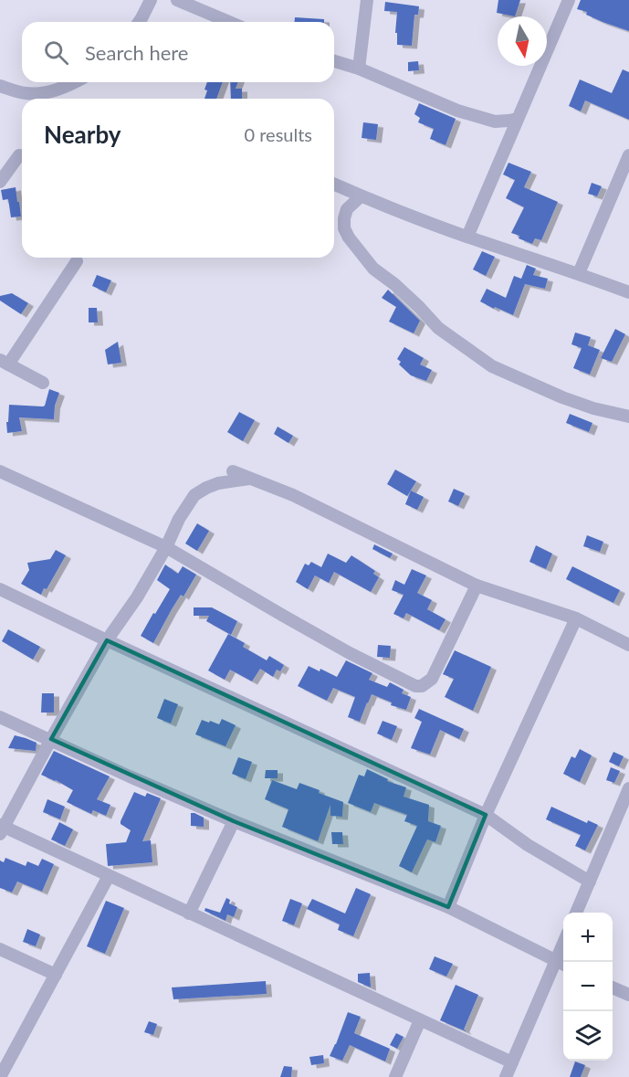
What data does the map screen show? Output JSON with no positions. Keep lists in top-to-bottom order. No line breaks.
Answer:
{"north":"bottom","page":{"search":"Search here","heading":["Nearby","0 results"],"map_buttons":["+","−"]}}
